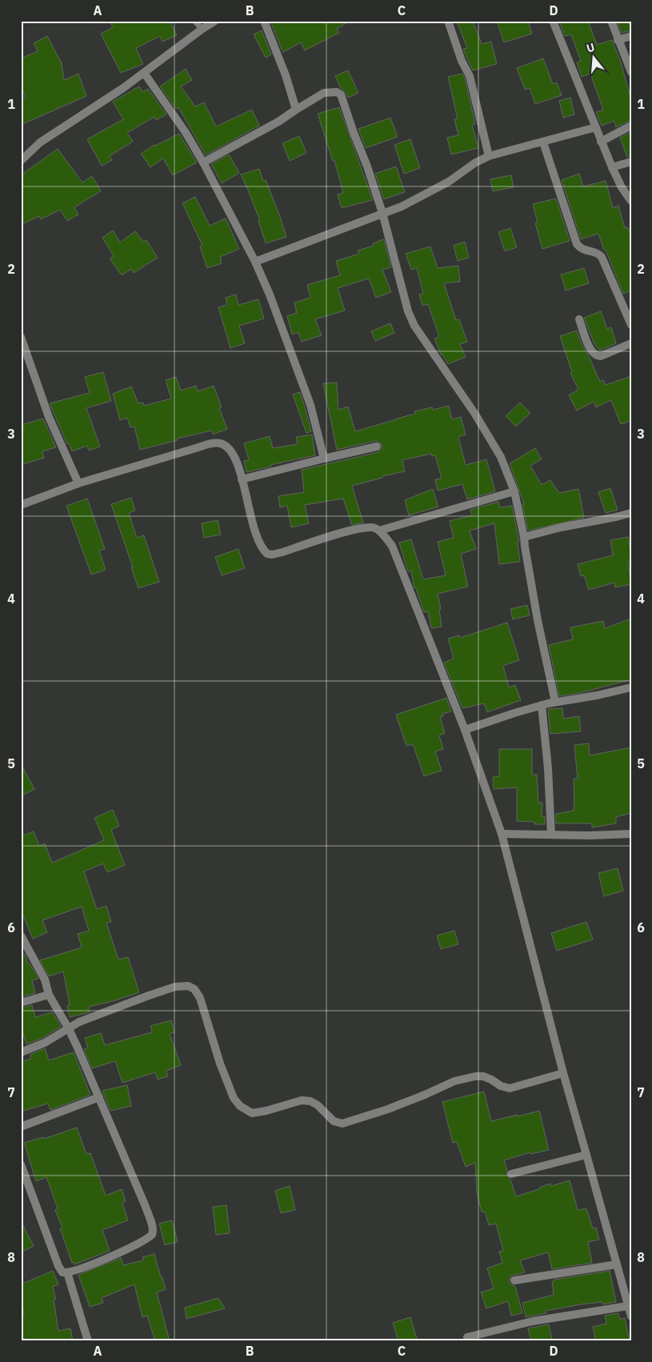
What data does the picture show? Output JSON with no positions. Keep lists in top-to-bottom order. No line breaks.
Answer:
{"north":"top","grid":{"columns":["A","B","C","D"],"rows":["1","2","3","4","5","6","7","8"]}}
